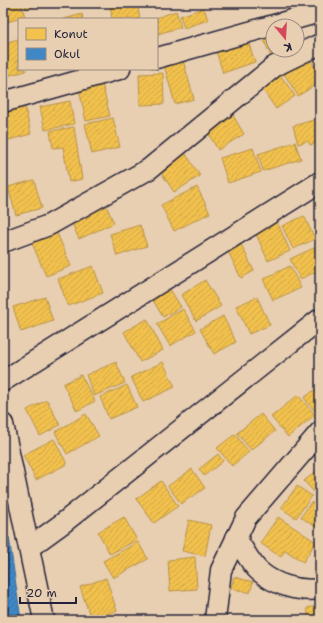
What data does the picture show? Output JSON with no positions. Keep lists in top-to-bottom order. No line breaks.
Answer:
{"legend":["Konut","Okul"],"scale_bar":"20 m","north":"bottom"}
